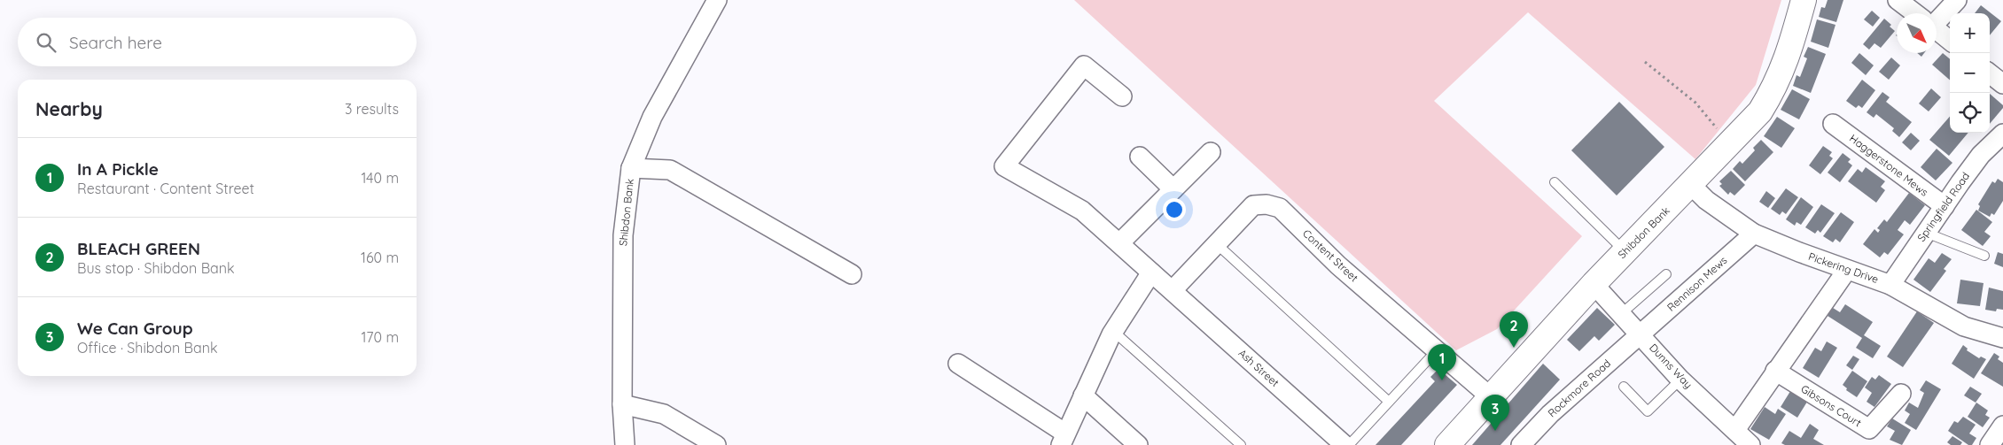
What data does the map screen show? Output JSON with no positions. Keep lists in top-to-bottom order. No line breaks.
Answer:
{"streets":{"street":["Haggerstone Mews","Springfield Road","Shibdon Bank","Content Street","Pickering Drive","Rennison Mews","Dunns Way","Ash Street","Rockmore Road","Gibsons Court"]},"crossings":[["Haggerstone Mews","Springfield Road"],["Springfield Road","Pickering Drive"],["Shibdon Bank","Content Street"],["Shibdon Bank","Pickering Drive"],["Shibdon Bank","Dunns Way"],["Content Street","Ash Street"],["Pickering Drive","Rennison Mews"],["Rennison Mews","Dunns Way"],["Rennison Mews","Rockmore Road"],["Dunns Way","Rockmore Road"]],"north":"bottom right","page":{"map_buttons":["+","−"],"search":"Search here","heading":["Nearby","3 results"],"list":[{"mark":"1","name":"In A Pickle","note":"Restaurant · Content Street","value":"140 m"},{"mark":"2","name":"BLEACH GREEN","note":"Bus stop · Shibdon Bank","value":"160 m"},{"mark":"3","name":"We Can Group","note":"Office · Shibdon Bank","value":"170 m"}],"pins":["2","1","3"]}}
